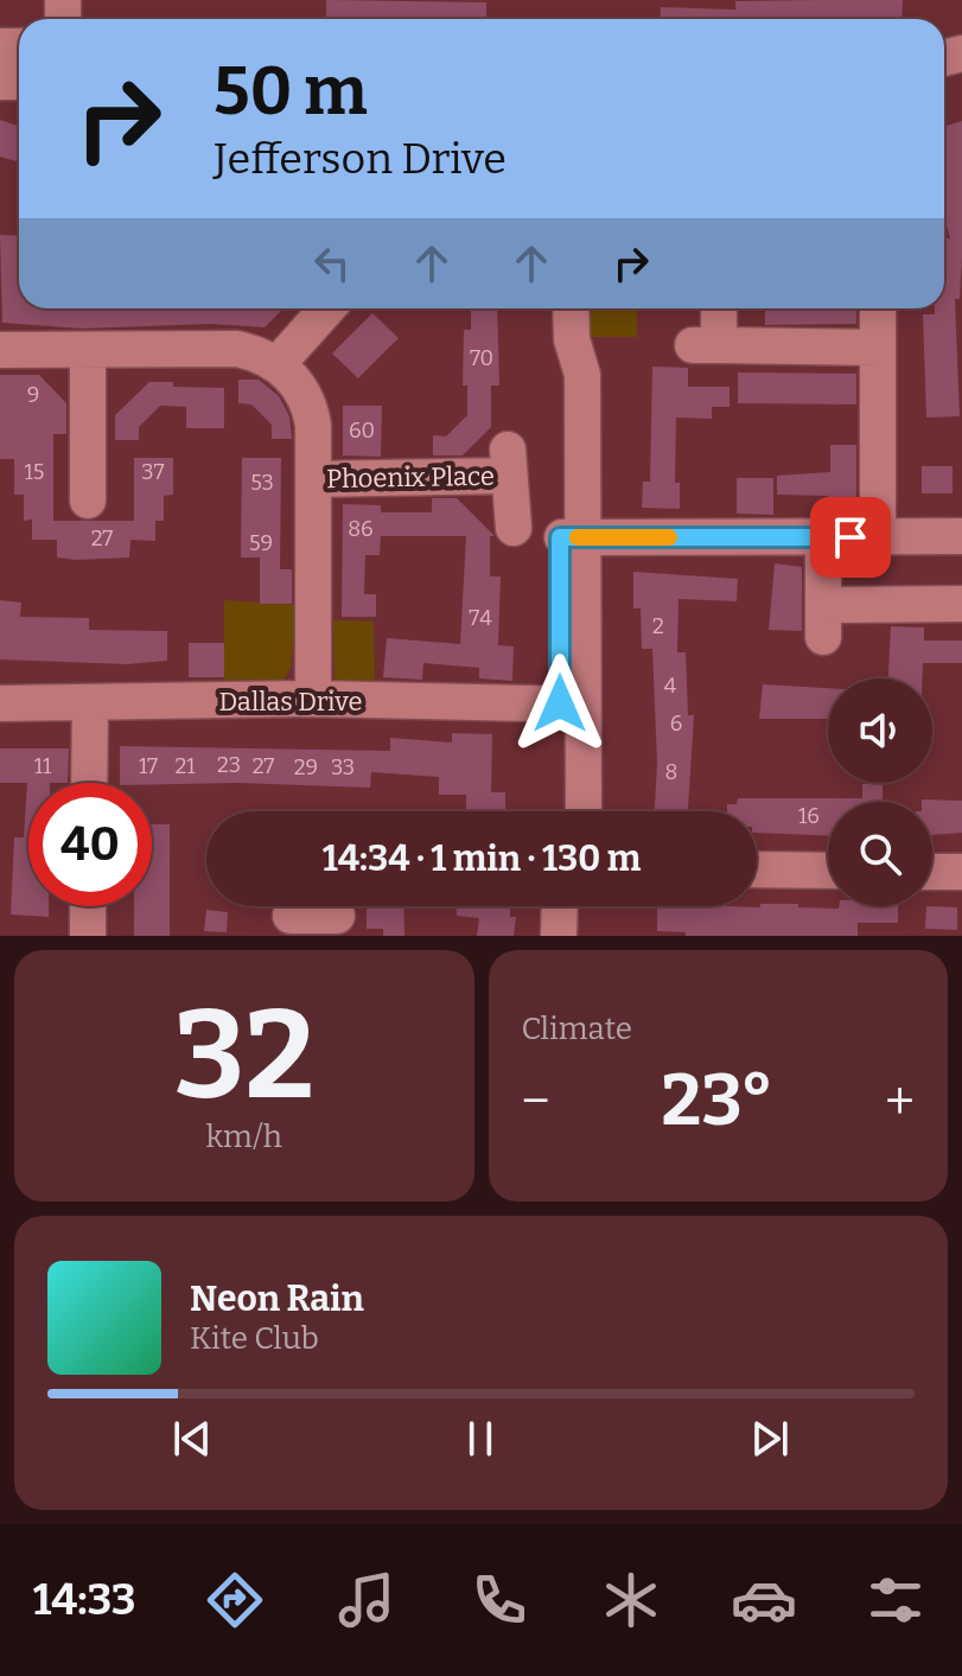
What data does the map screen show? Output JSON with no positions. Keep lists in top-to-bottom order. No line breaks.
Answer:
{"streets":{"street":["Phoenix Place","Dallas Drive"]},"crossings":[["Phoenix Place","Dallas Drive"]],"house_numbers":["70","9","60","15","37","53","86","27","59","74","2","4","6","23","11","17","21","27","29","33","8","16"],"page":{"turn":["50 m","Jefferson Drive"],"limit":"40","trip":"14:34 · 1 min · 130 m","tile":[["32","km/h"],"Climate"],"heat":["−","23°","+"],"song":["Neon Rain","Kite Club"],"tabs":"14:33"}}
